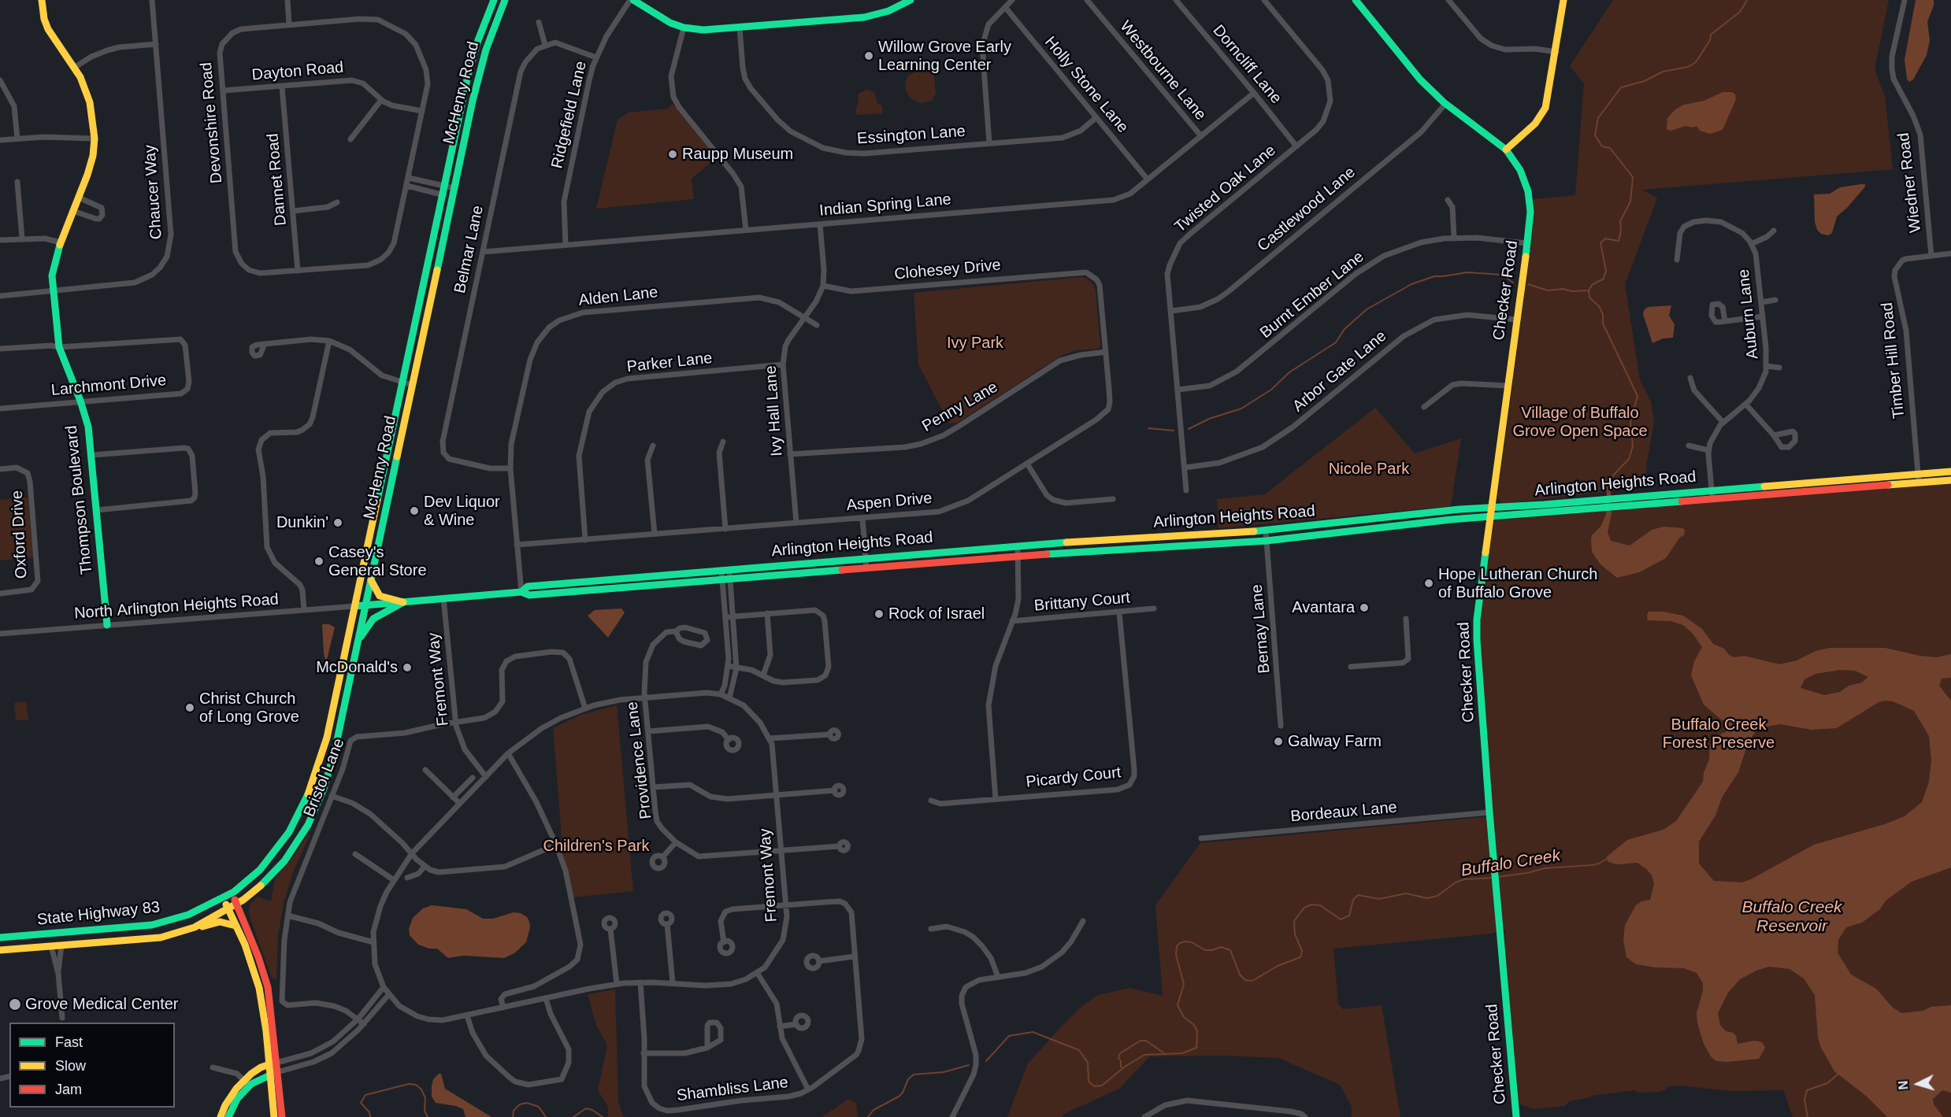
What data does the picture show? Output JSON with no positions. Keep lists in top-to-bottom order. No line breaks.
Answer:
{"streets":{"main road":["McHenry Road","Checker Road","Arlington Heights Road","Thompson Boulevard","State Highway 83"],"street":["Dorncliff Lane","Westbourne Lane","Dayton Road","Holly Stone Lane","Ridgefield Lane","Devonshire Road","Essington Lane","Dannet Road","Wiedner Road","Twisted Oak Lane","Chaucer Way","Indian Spring Lane","Castlewood Lane","Belmar Lane","Clohesey Drive","Burnt Ember Lane","Alden Lane","Auburn Lane","Timber Hill Road","Parker Lane","Arbor Gate Lane","Larchmont Drive","Penny Lane","Ivy Hall Lane","Aspen Drive","Oxford Drive","Brittany Court","North Arlington Heights Road","Bernay Lane","Fremont Way","Providence Lane","Bristol Lane","Picardy Court","Bordeaux Lane","Shambliss Lane"]},"crossings":[["Dorncliff Lane","Twisted Oak Lane"],["Dorncliff Lane","Indian Spring Lane"],["Westbourne Lane","Indian Spring Lane"],["Dayton Road","Devonshire Road"],["Dayton Road","Dannet Road"],["Holly Stone Lane","Essington Lane"],["Holly Stone Lane","Indian Spring Lane"],["McHenry Road","Arlington Heights Road"],["McHenry Road","North Arlington Heights Road"],["McHenry Road","State Highway 83"],["Ridgefield Lane","Indian Spring Lane"],["Devonshire Road","Dannet Road"],["Wiedner Road","Timber Hill Road"],["Twisted Oak Lane","Castlewood Lane"],["Twisted Oak Lane","Burnt Ember Lane"],["Twisted Oak Lane","Arbor Gate Lane"],["Chaucer Way","Thompson Boulevard"],["Indian Spring Lane","Belmar Lane"],["Indian Spring Lane","Ivy Hall Lane"],["Castlewood Lane","Checker Road"],["Belmar Lane","Alden Lane"],["Clohesey Drive","Ivy Hall Lane"],["Clohesey Drive","Aspen Drive"],["Checker Road","Burnt Ember Lane"],["Checker Road","Arbor Gate Lane"],["Checker Road","Arlington Heights Road"],["Checker Road","Bordeaux Lane"],["Alden Lane","Ivy Hall Lane"],["Alden Lane","Arlington Heights Road"],["Alden Lane","Aspen Drive"],["Auburn Lane","Arlington Heights Road"],["Timber Hill Road","Arlington Heights Road"],["Parker Lane","Ivy Hall Lane"],["Parker Lane","Aspen Drive"],["Larchmont Drive","Thompson Boulevard"],["Penny Lane","Ivy Hall Lane"],["Penny Lane","Aspen Drive"],["Ivy Hall Lane","Aspen Drive"],["Arlington Heights Road","North Arlington Heights Road"],["Arlington Heights Road","Bernay Lane"],["Arlington Heights Road","Fremont Way"],["Thompson Boulevard","North Arlington Heights Road"],["Brittany Court","Picardy Court"],["Fremont Way","Providence Lane"],["Fremont Way","Bristol Lane"],["Fremont Way","Shambliss Lane"]],"water":["Buffalo Creek","Buffalo Creek Reservoir"],"parks":["Ivy Park","Village of Buffalo Grove Open Space","Nicole Park","Buffalo Creek Forest Preserve","Children's Park"],"places":["Willow Grove Early Learning Center","Raupp Museum","Dev Liquor & Wine","Dunkin'","Casey's General Store","Hope Lutheran Church of Buffalo Grove","Avantara","Rock of Israel","McDonald's","Christ Church of Long Grove","Galway Farm","Grove Medical Center"],"legend":["Fast","Slow","Jam"],"north":"left"}
